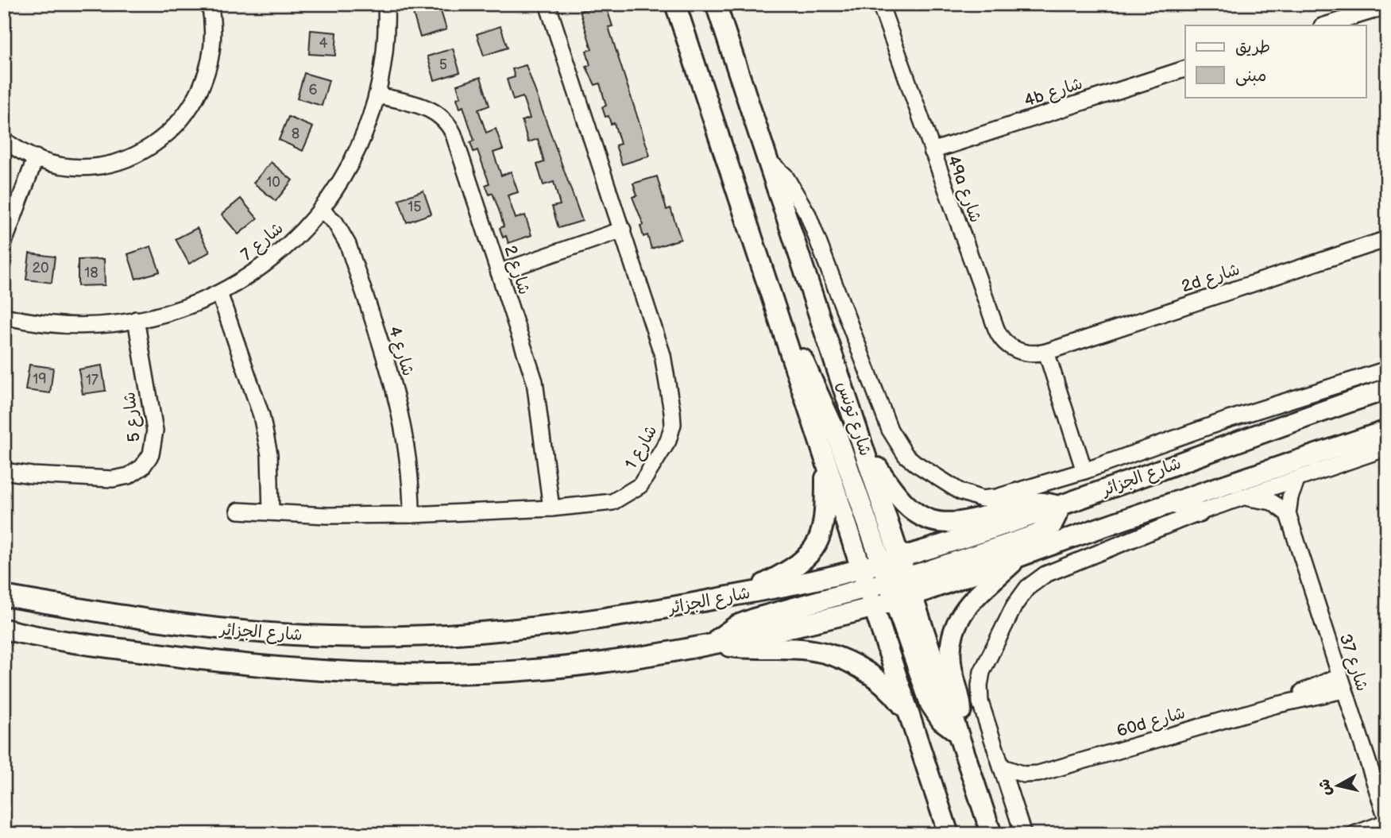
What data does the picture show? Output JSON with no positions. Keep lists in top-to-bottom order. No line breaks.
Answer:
{"streets":{"main road":["شارع تونس","شارع الجزائر"],"street":["4b شارع","49a شارع","شارع 7","شارع 2","2d شارع","شارع 4","شارع 5","شارع 1","شارع 37","60d شارع"]},"crossings":[["4b شارع","49a شارع"],["49a شارع","2d شارع"],["شارع 7","شارع 2"],["شارع 7","شارع 4"],["شارع 7","شارع 5"],["شارع 2","شارع 1"],["شارع 4","شارع 1"],["شارع تونس","شارع الجزائر"],["شارع 37","60d شارع"]],"house_numbers":["4","5","6","8","10","15","20","18","19","17"],"legend":["طريق","مبنى"],"north":"left"}
